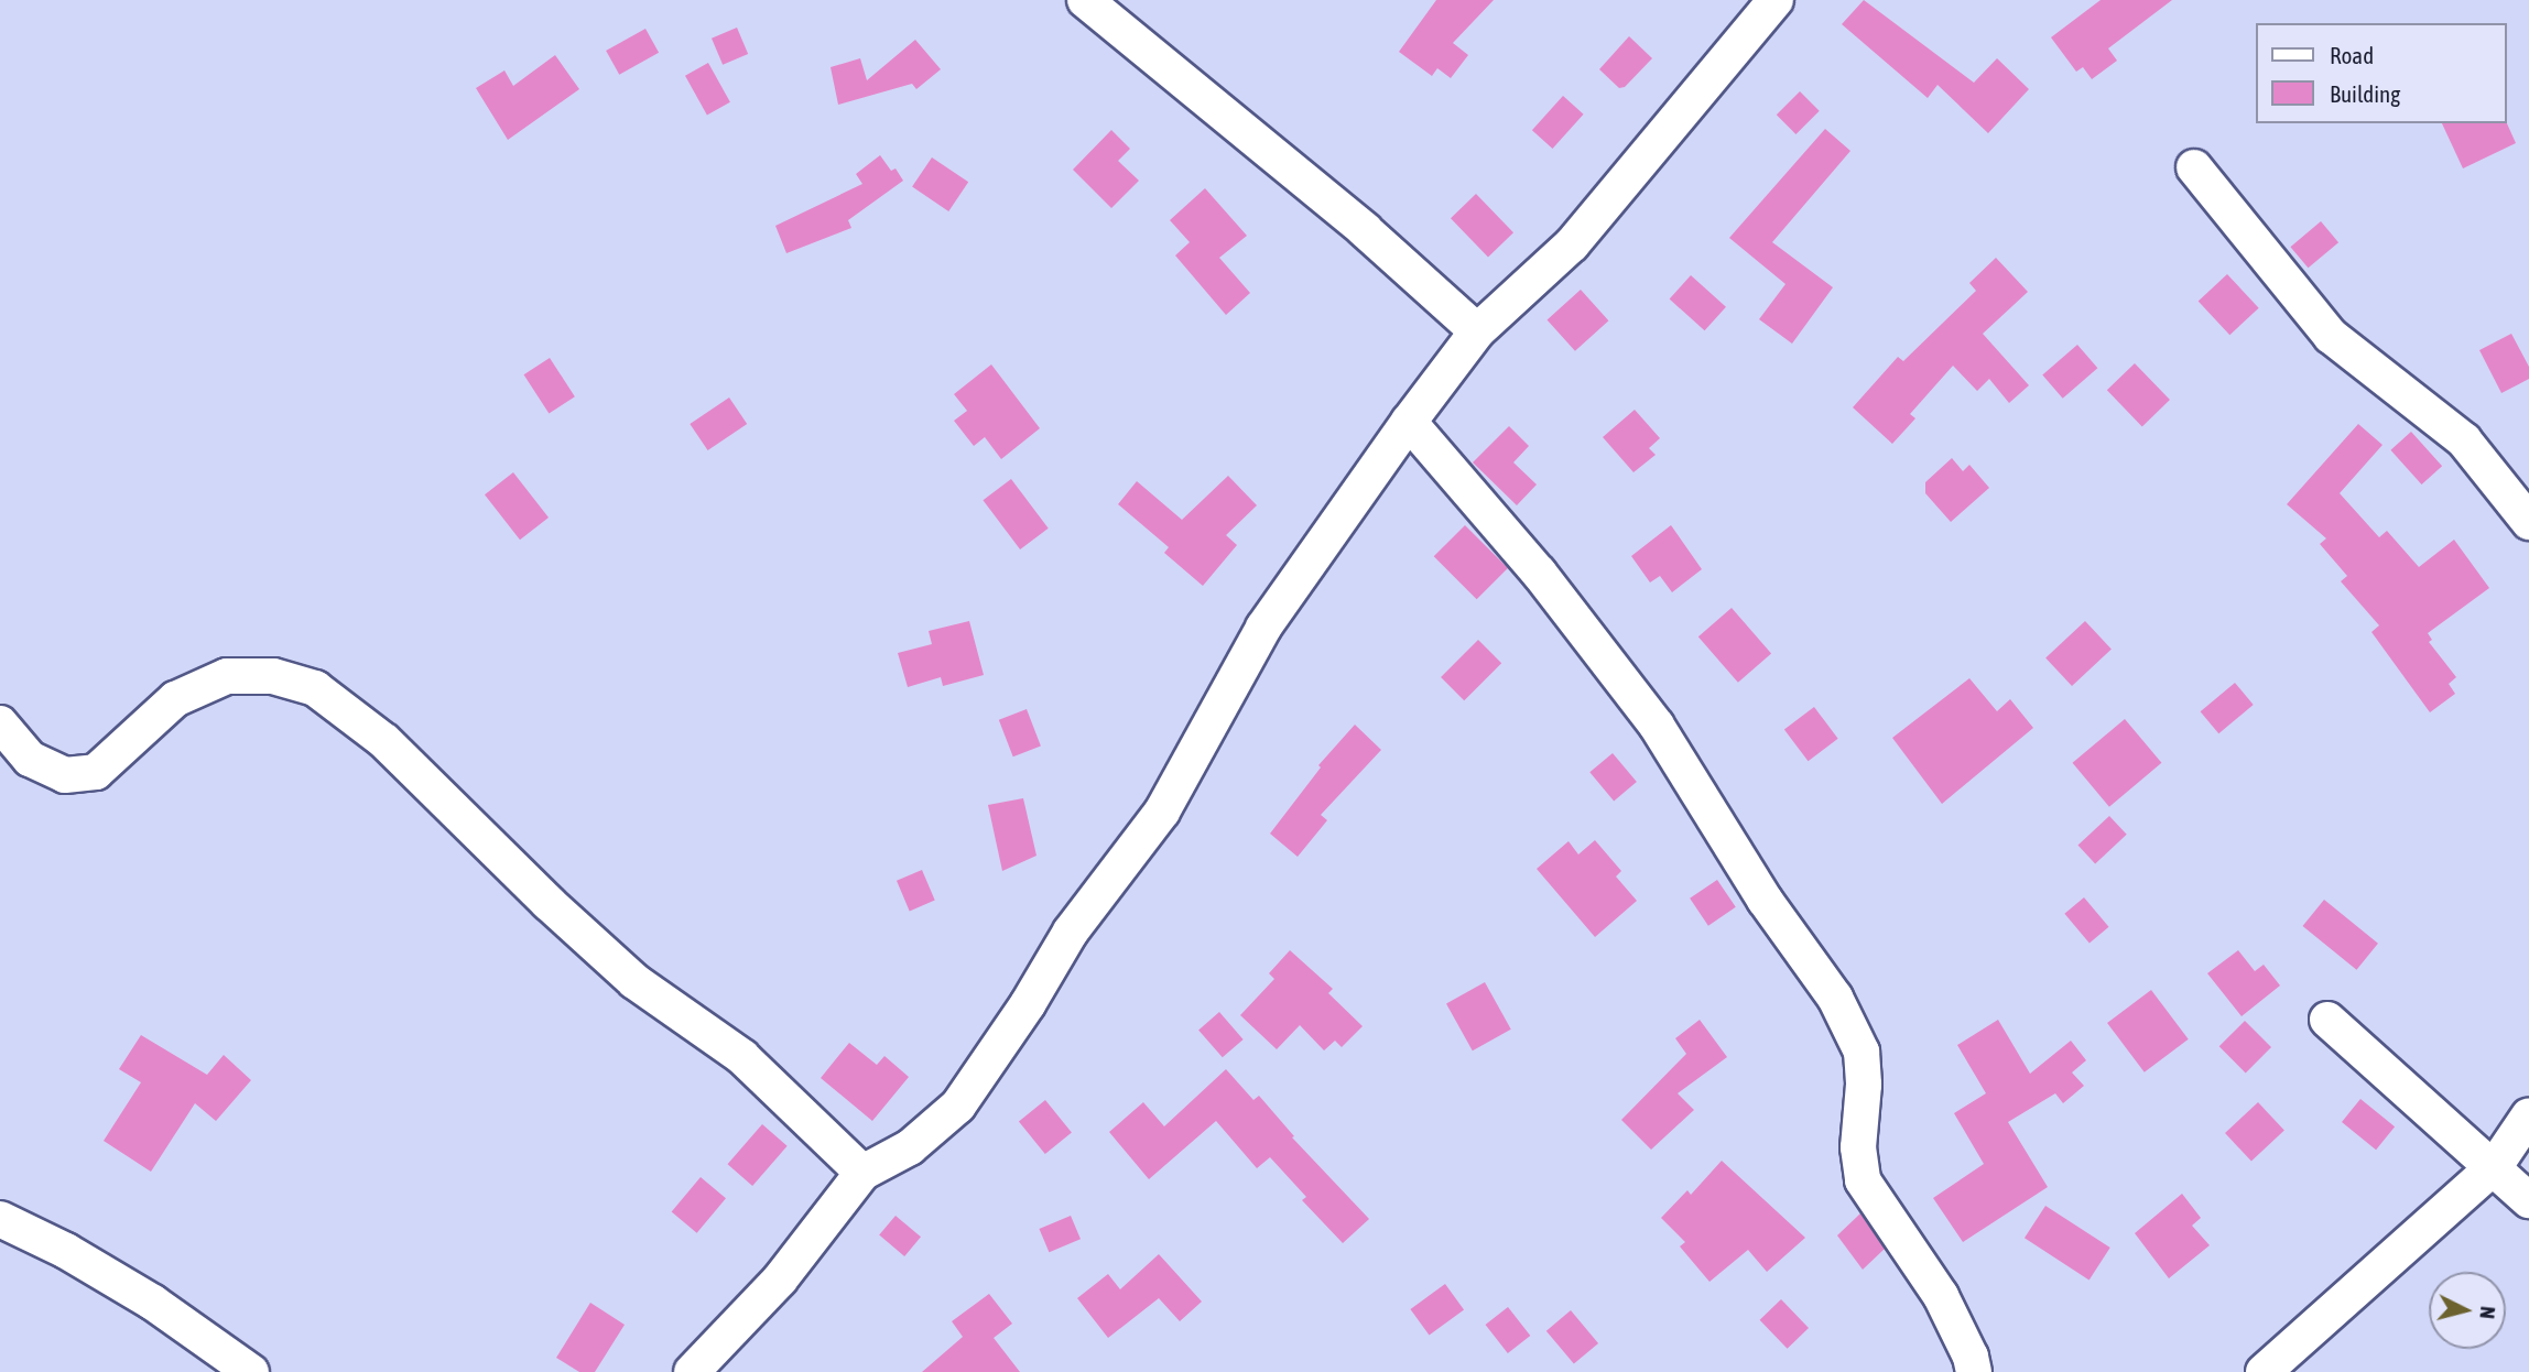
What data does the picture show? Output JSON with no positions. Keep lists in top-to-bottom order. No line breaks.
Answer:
{"legend":["Road","Building"],"north":"right"}
